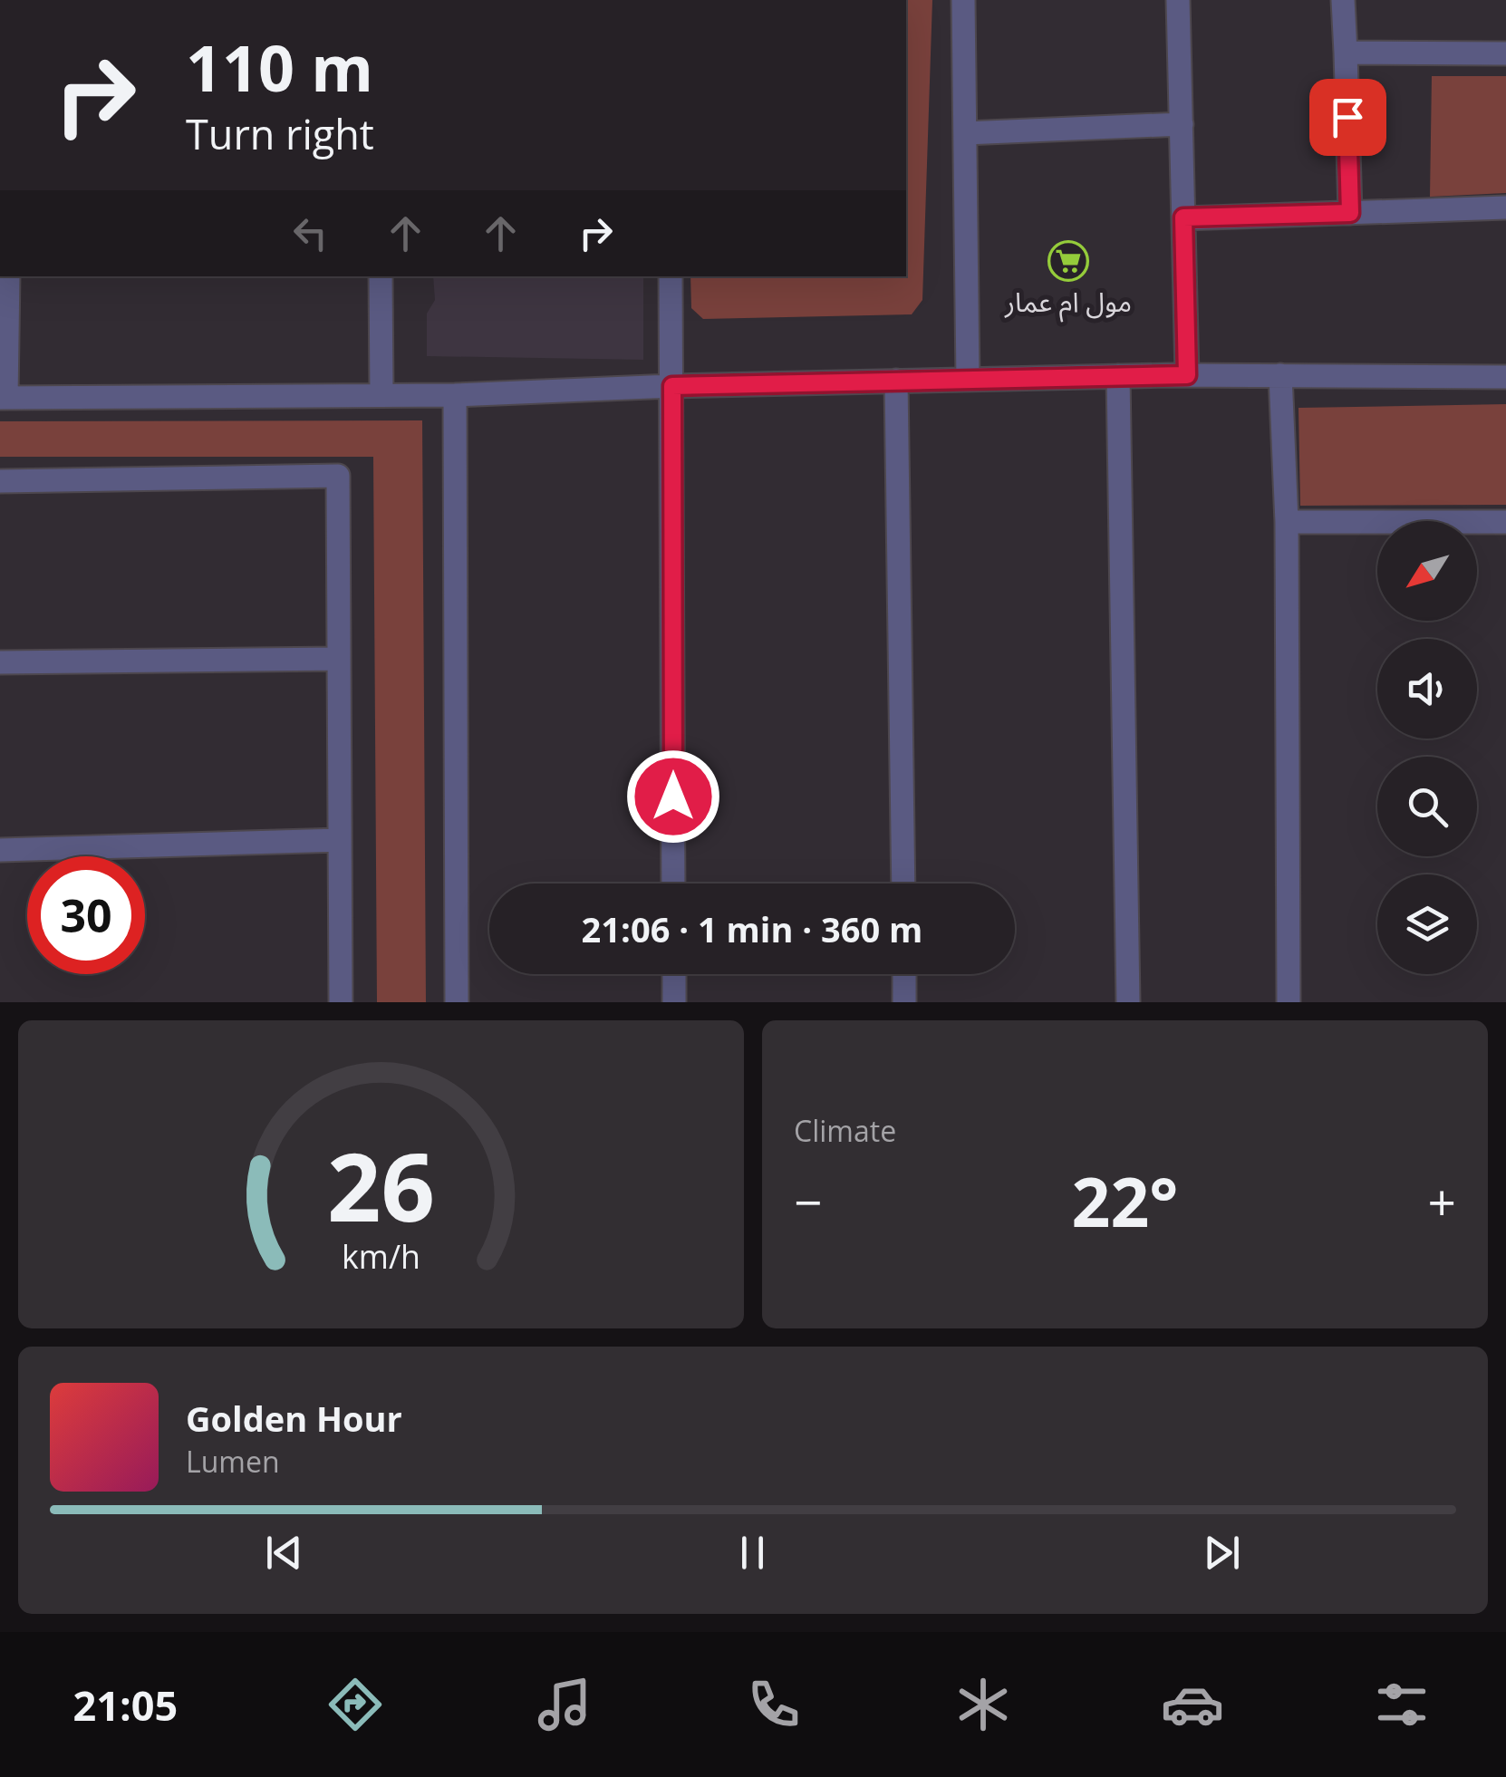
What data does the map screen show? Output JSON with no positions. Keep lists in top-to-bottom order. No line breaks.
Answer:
{"places":{"supermarket":["مول ام عمار"]},"north":"bottom left","page":{"turn":["110 m","Turn right"],"limit":"30","trip":"21:06 · 1 min · 360 m","tile":"Climate","heat":["−","22°","+"],"song":["Golden Hour","Lumen"],"tabs":"21:05","gauge":["26","km/h"]}}
